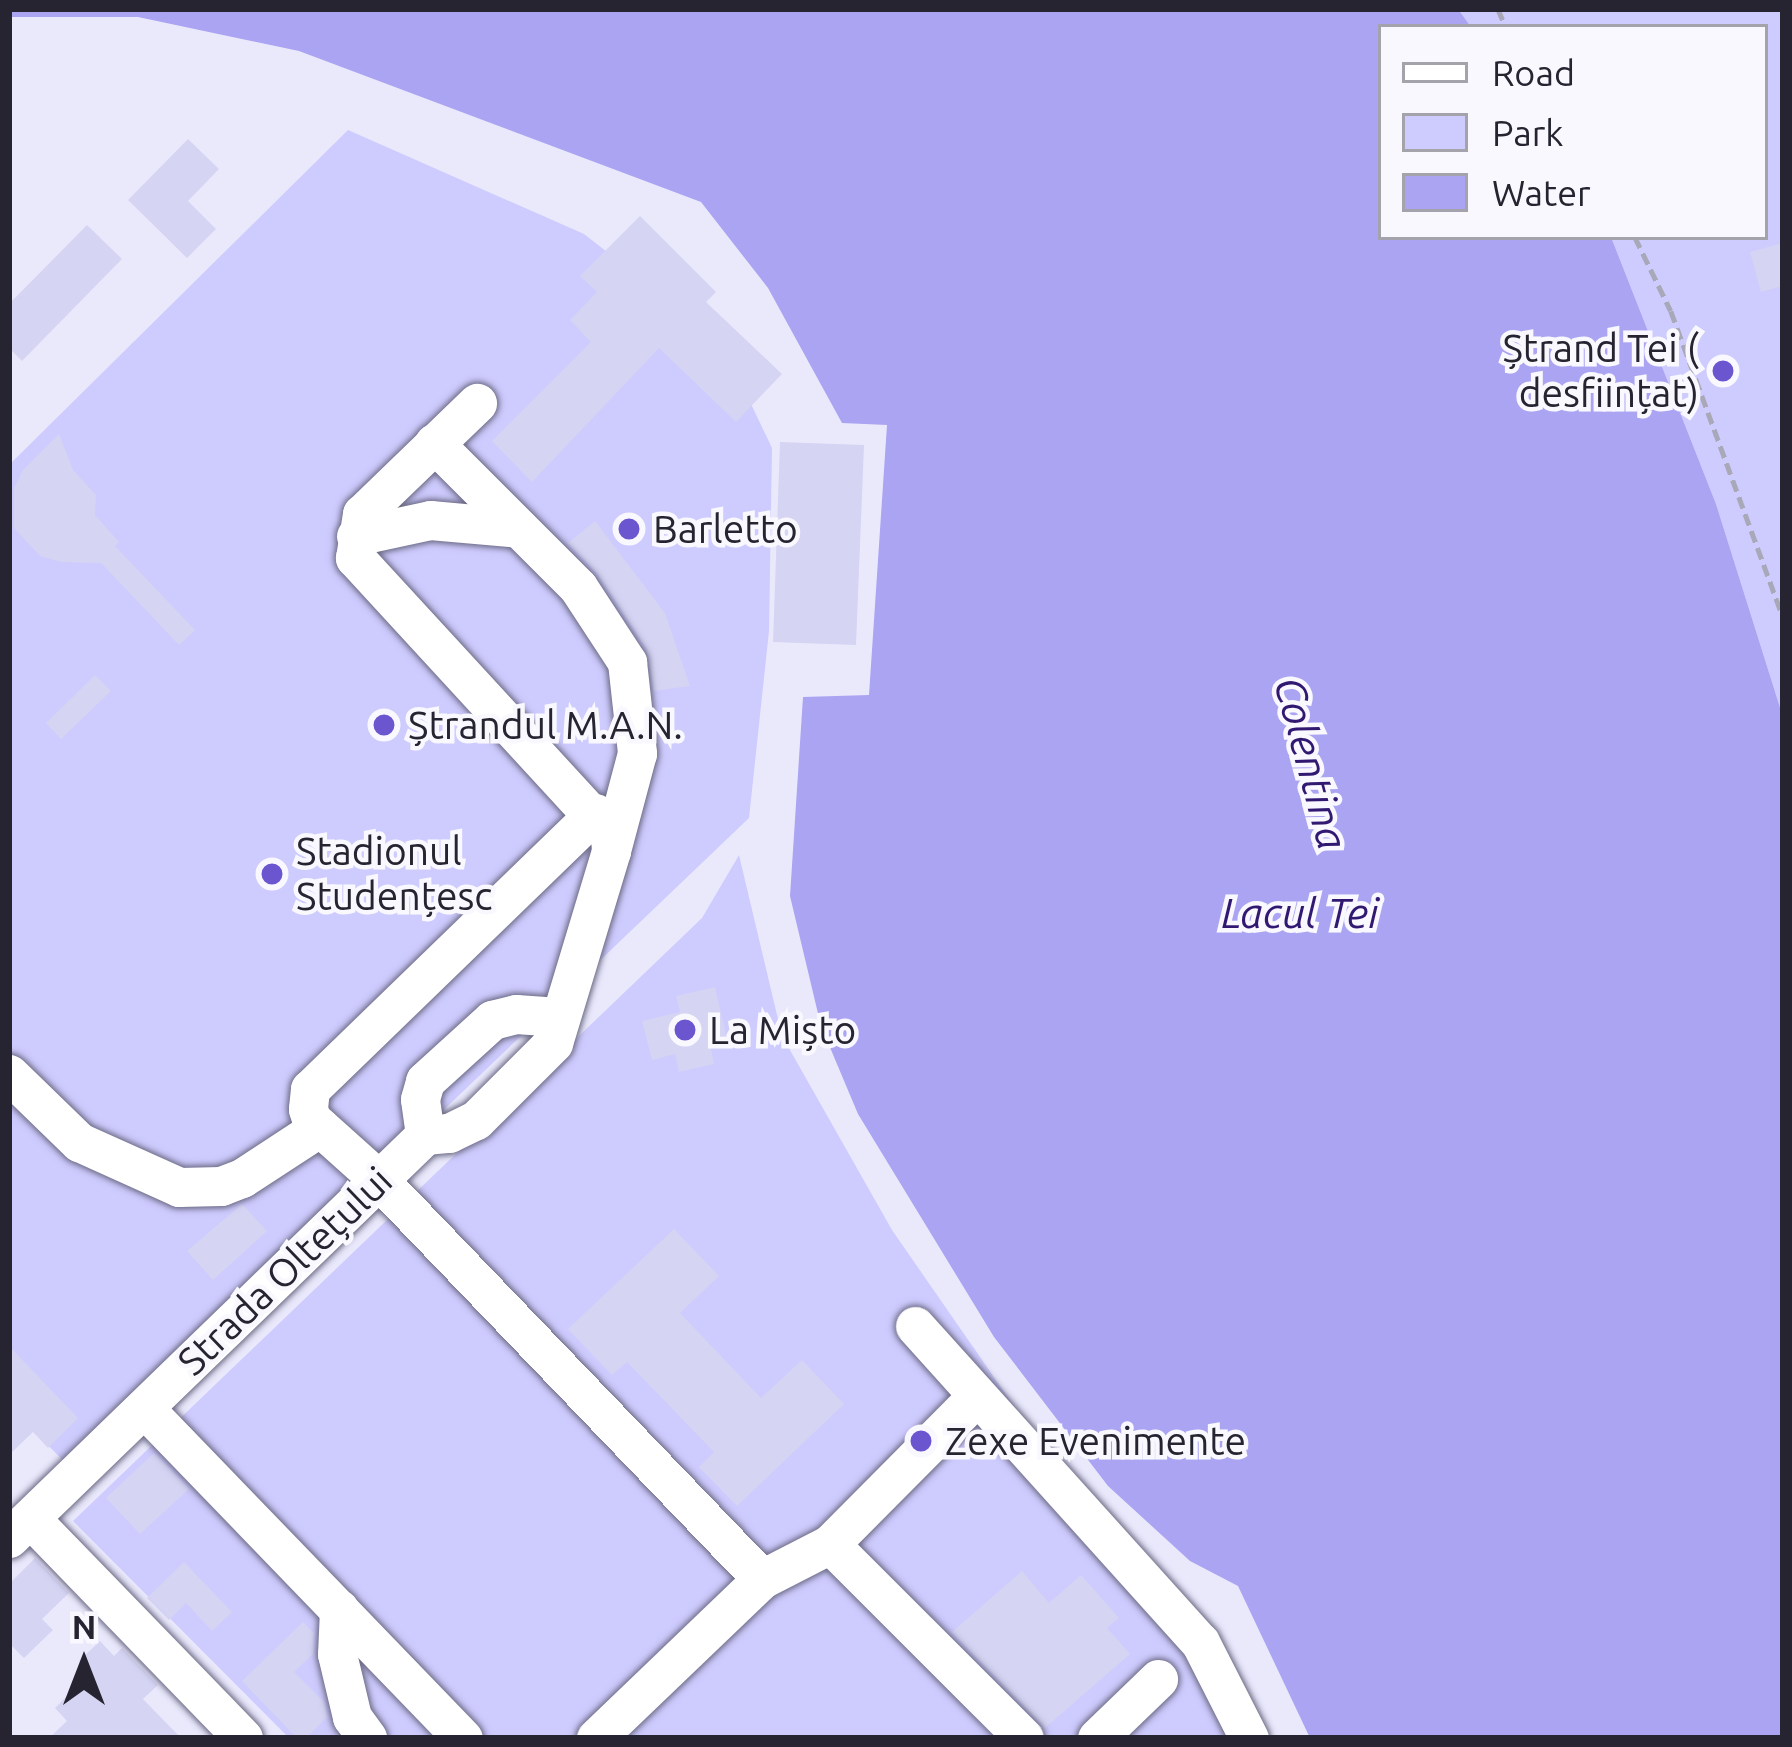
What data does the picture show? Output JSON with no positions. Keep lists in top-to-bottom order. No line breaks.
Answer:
{"streets":{"street":["Strada Oltețului"]},"water":["Colentina","Lacul Tei"],"places":["Ștrand Tei ( desființat)","Barletto","Ștrandul M.A.N.","Stadionul Studențesc","La Mișto","Zexe Evenimente"],"legend":["Road","Park","Water"],"north":"top"}
